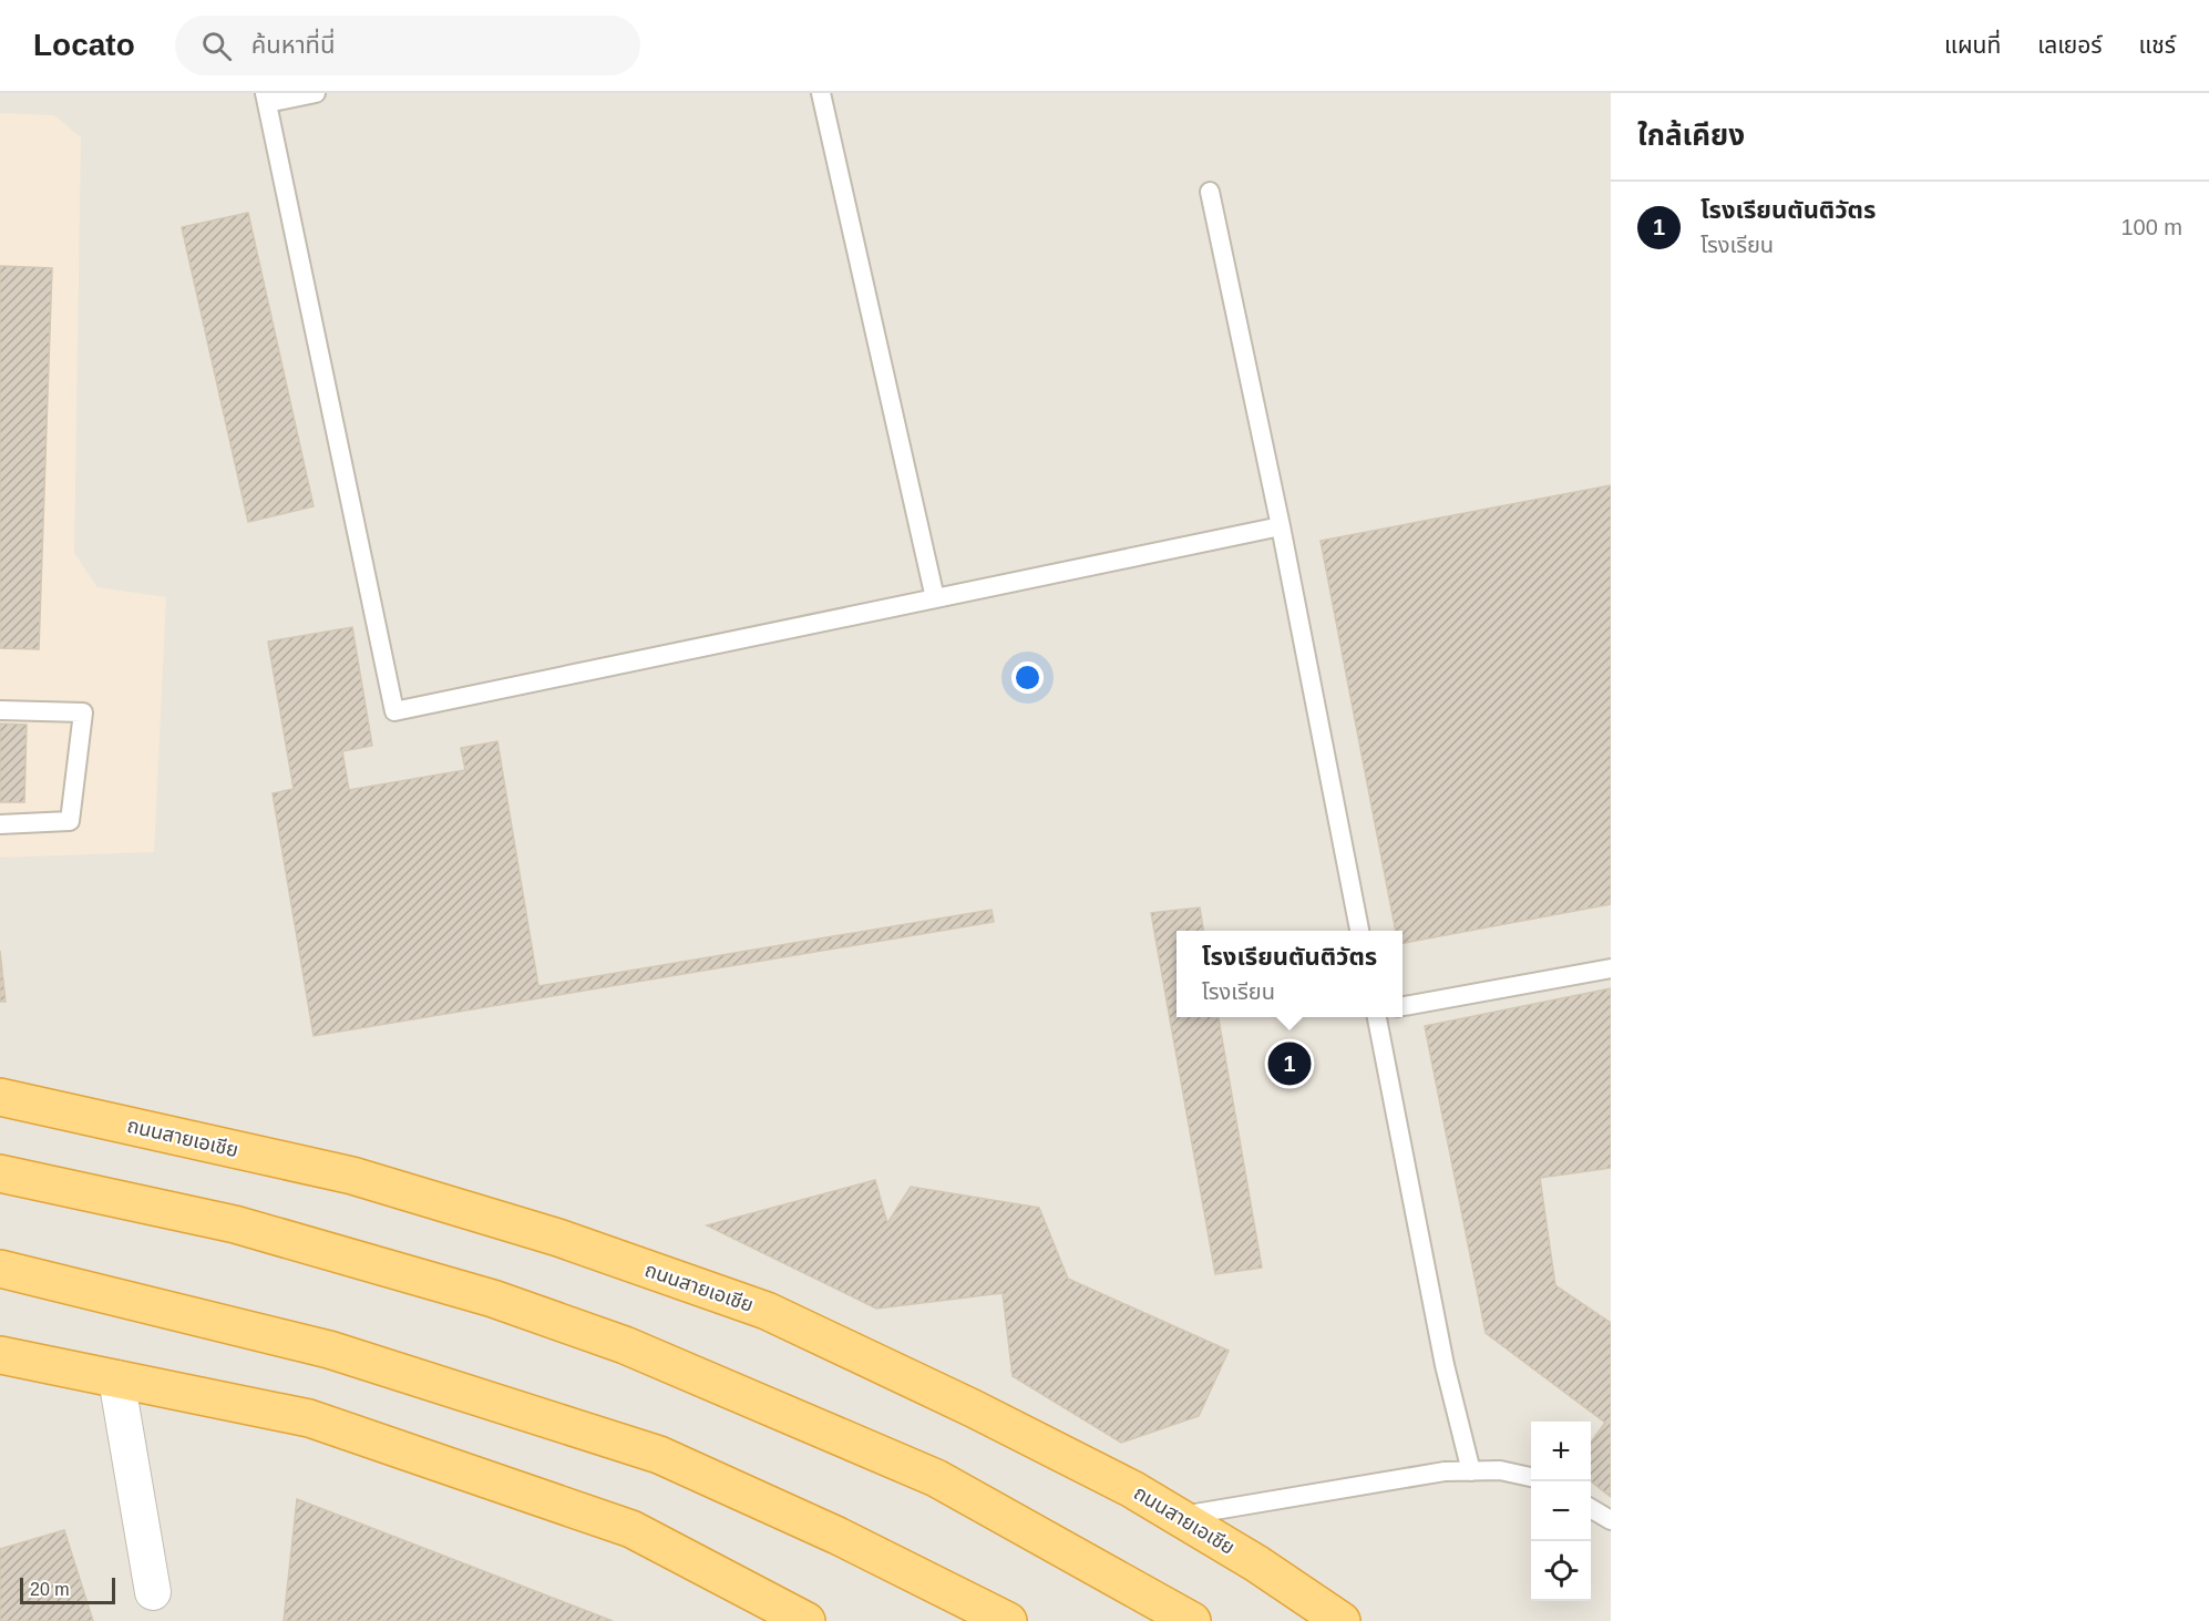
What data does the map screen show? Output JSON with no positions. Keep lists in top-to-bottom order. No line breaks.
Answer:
{"streets":{"highway":["ถนนสายเอเชีย"]},"scale_bar":"20 m","page":{"header":"Locato","search":"ค้นหาที่นี่","nav":["แผนที่","เลเยอร์","แชร์"],"heading":"ใกล้เคียง","list":[{"mark":"1","name":"โรงเรียนตันติวัตร","note":"โรงเรียน","value":"100 m"}],"popup":["โรงเรียนตันติวัตร","โรงเรียน"],"pins":"1","map_buttons":["+","−"],"scale":"20 m"}}
